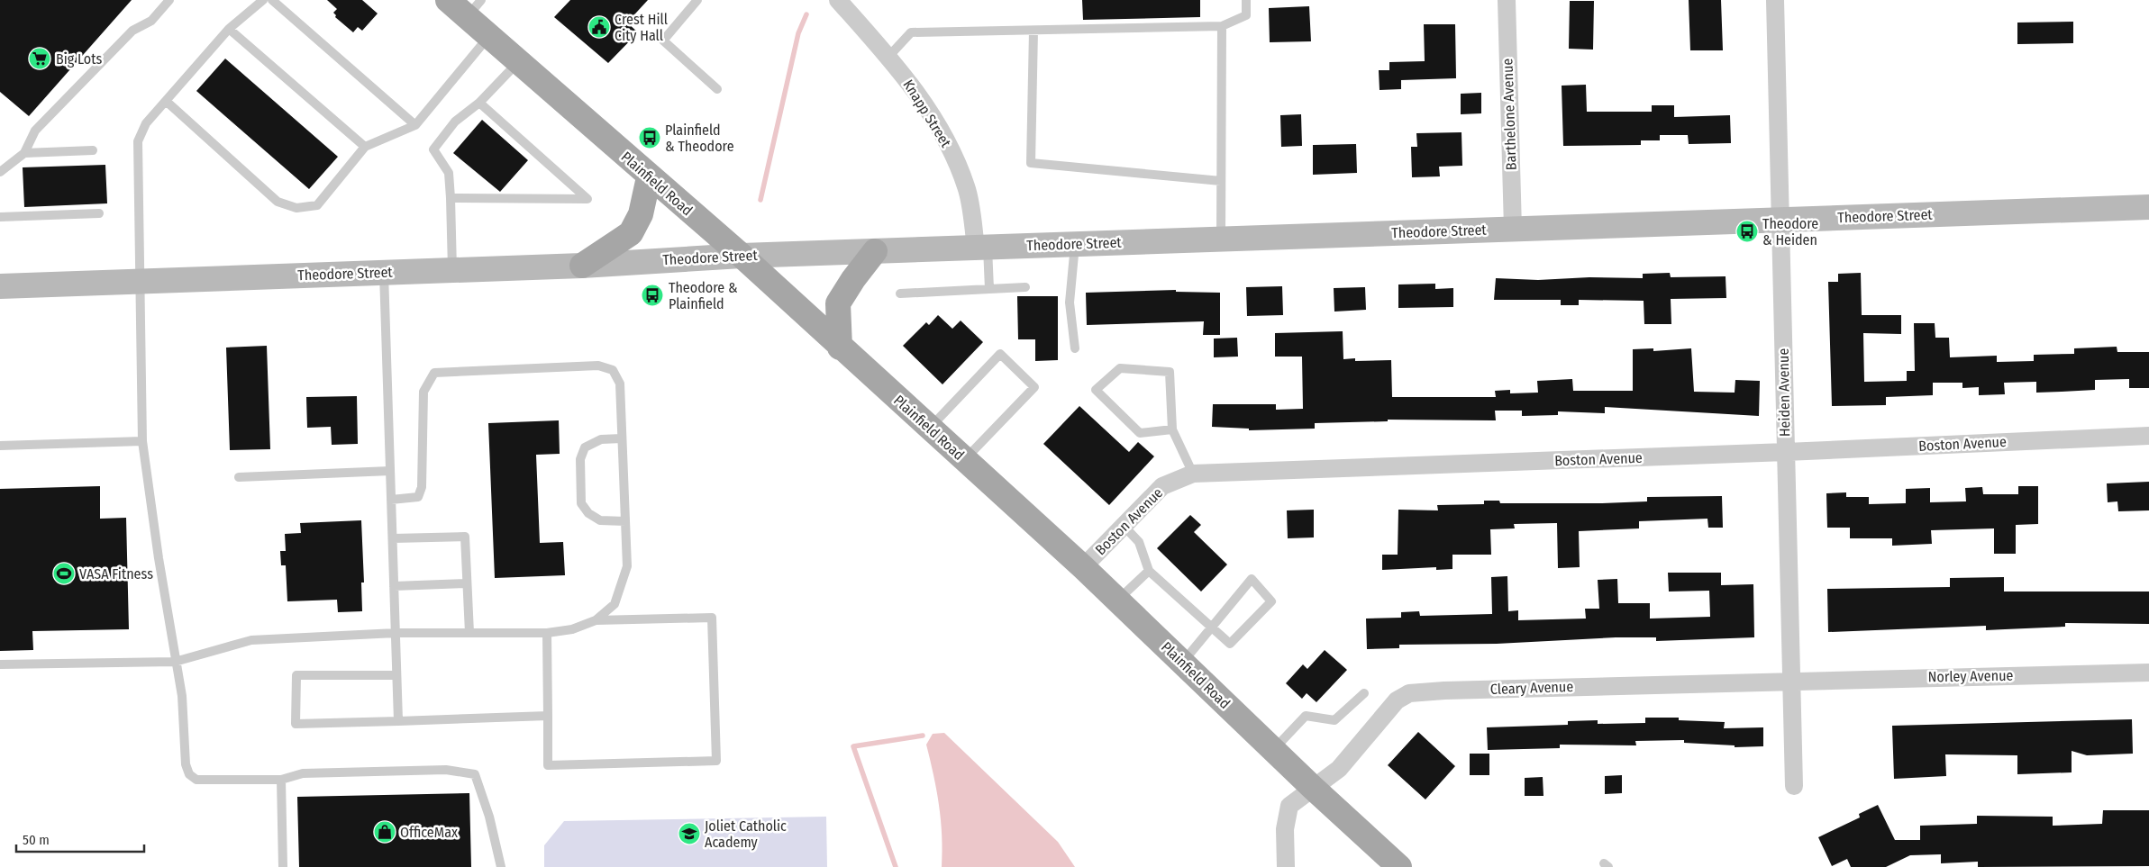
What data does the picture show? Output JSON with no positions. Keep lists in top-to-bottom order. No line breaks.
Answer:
{"streets":{"main road":["Plainfield Road","Theodore Street"],"street":["Knapp Street","Barthelone Avenue","Heiden Avenue","Boston Avenue","Norley Avenue","Cleary Avenue"]},"crossings":[["Knapp Street","Theodore Street"],["Barthelone Avenue","Theodore Street"],["Plainfield Road","Theodore Street"],["Plainfield Road","Boston Avenue"],["Plainfield Road","Cleary Avenue"],["Theodore Street","Heiden Avenue"],["Heiden Avenue","Boston Avenue"],["Heiden Avenue","Norley Avenue"],["Heiden Avenue","Cleary Avenue"],["Norley Avenue","Cleary Avenue"]],"places":{"public building":["Crest Hill City Hall"],"supermarket":["Big Lots"],"bus stop":["Plainfield & Theodore","Theodore & Heiden","Theodore & Plainfield"],"sports":["VASA Fitness"],"shop":["OfficeMax"],"school or university":["Joliet Catholic Academy"]},"scale_bar":"50 m"}
